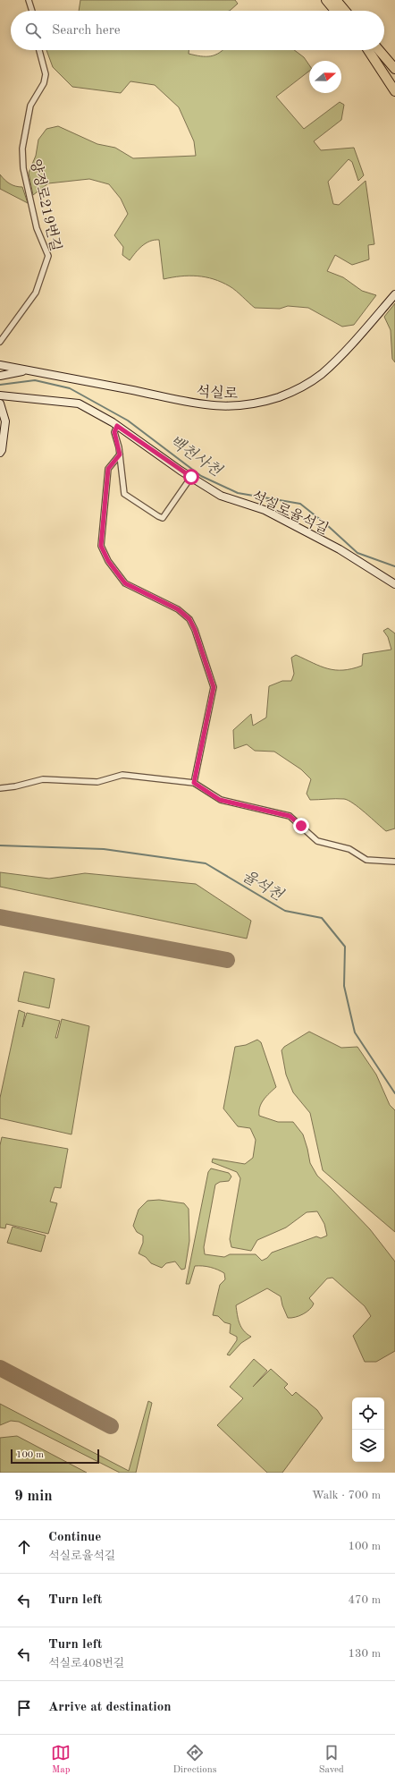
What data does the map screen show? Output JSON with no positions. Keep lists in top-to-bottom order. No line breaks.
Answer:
{"streets":{"street":["양정로219번길","석실로","석실로율석길"]},"water":["백천사천","율석천"],"scale_bar":"100 m","north":"right","page":{"search":"Search here","scale":"100 m","heading":["9 min","Walk · 700 m"],"list":[["Continue","석실로율석길","100 m"],["Turn left","470 m"],["Turn left","석실로408번길","130 m"],"Arrive at destination"],"nav":["Map","Directions","Saved"]}}
